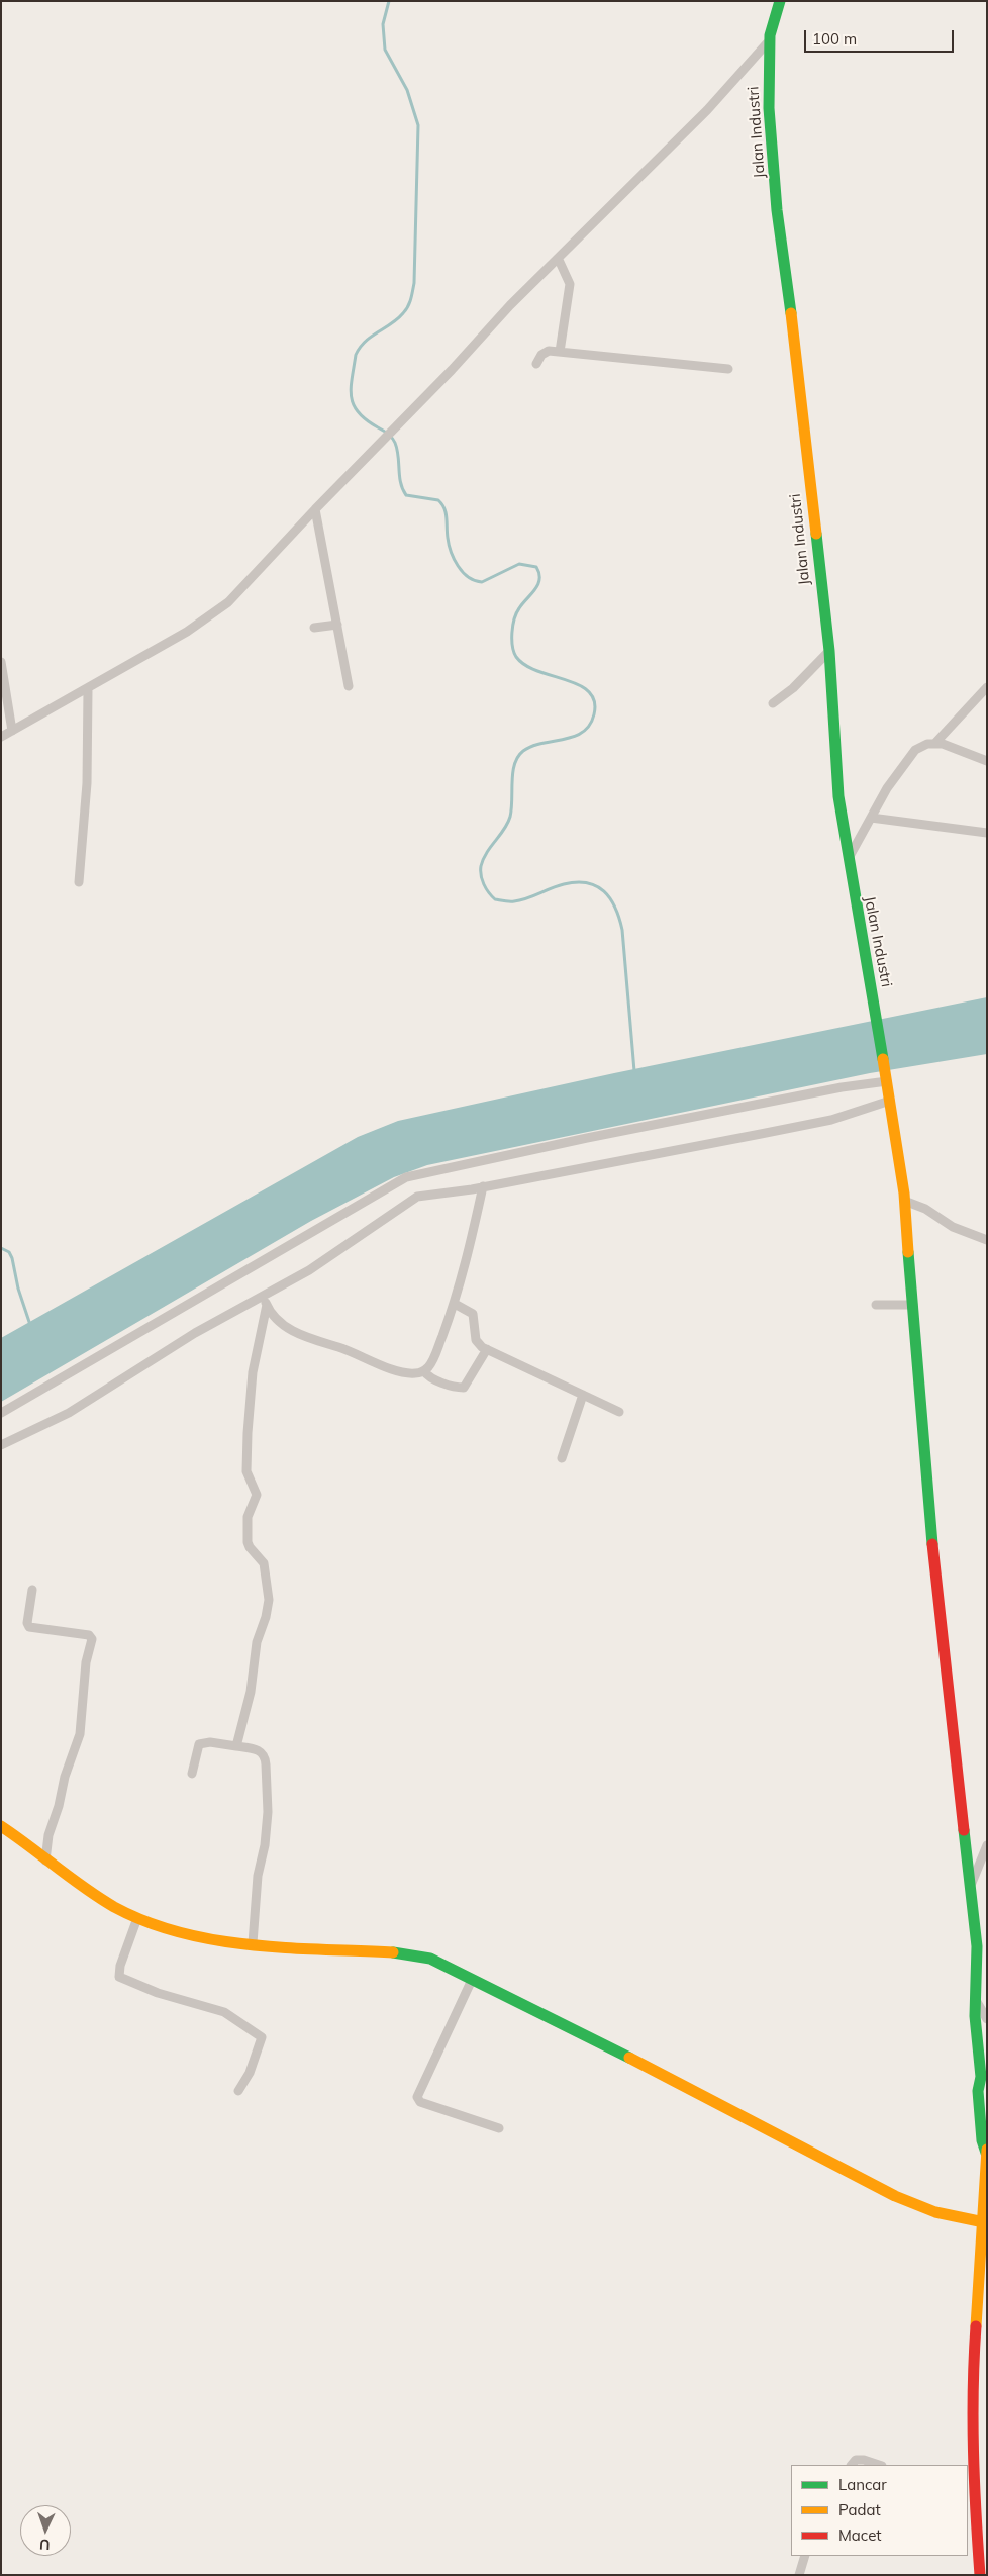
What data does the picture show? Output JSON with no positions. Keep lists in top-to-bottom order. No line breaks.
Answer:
{"streets":{"main road":["Jalan Industri"]},"legend":["Lancar","Padat","Macet"],"scale_bar":"100 m","north":"bottom"}
